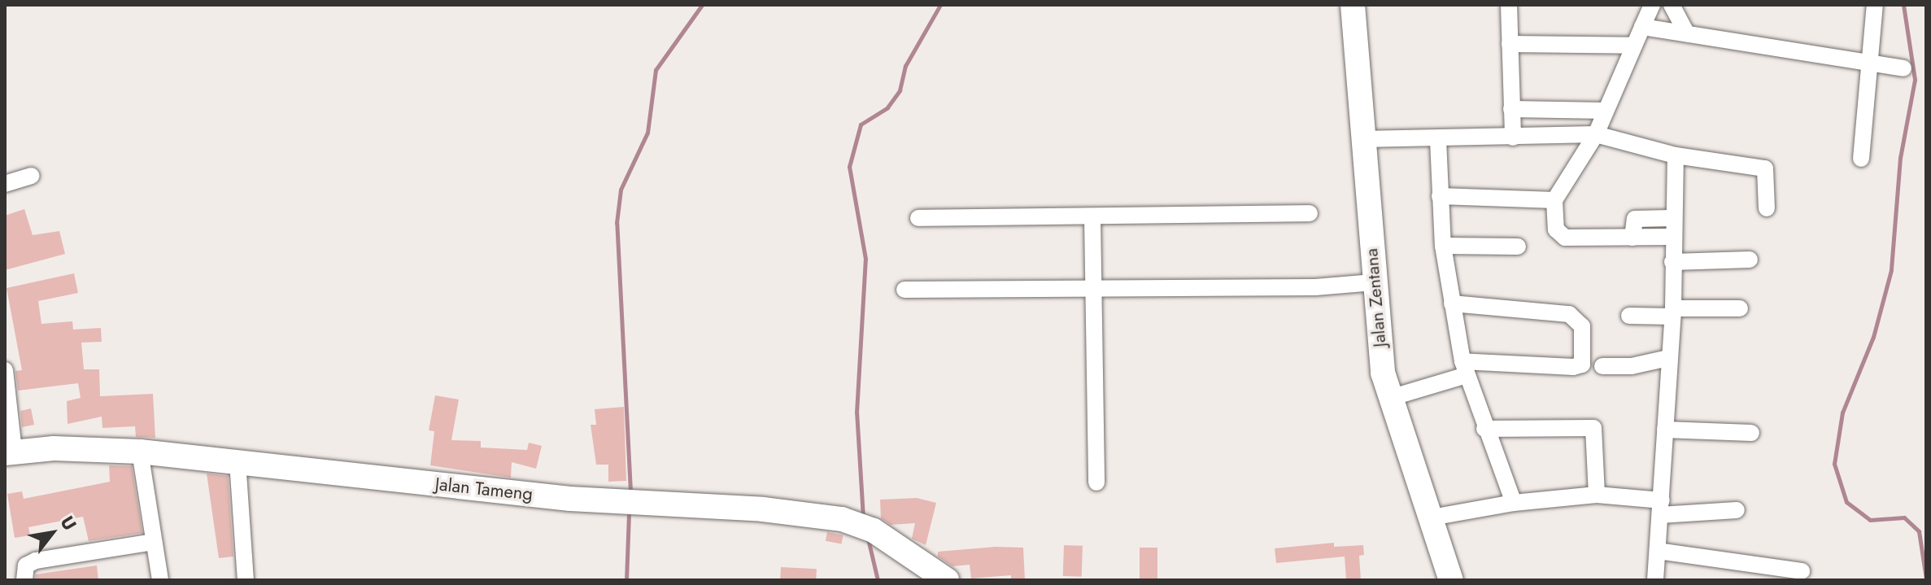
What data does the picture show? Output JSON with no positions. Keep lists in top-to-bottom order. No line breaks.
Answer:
{"streets":{"street":["Jalan Zentana","Jalan Tameng"]},"north":"top right"}
